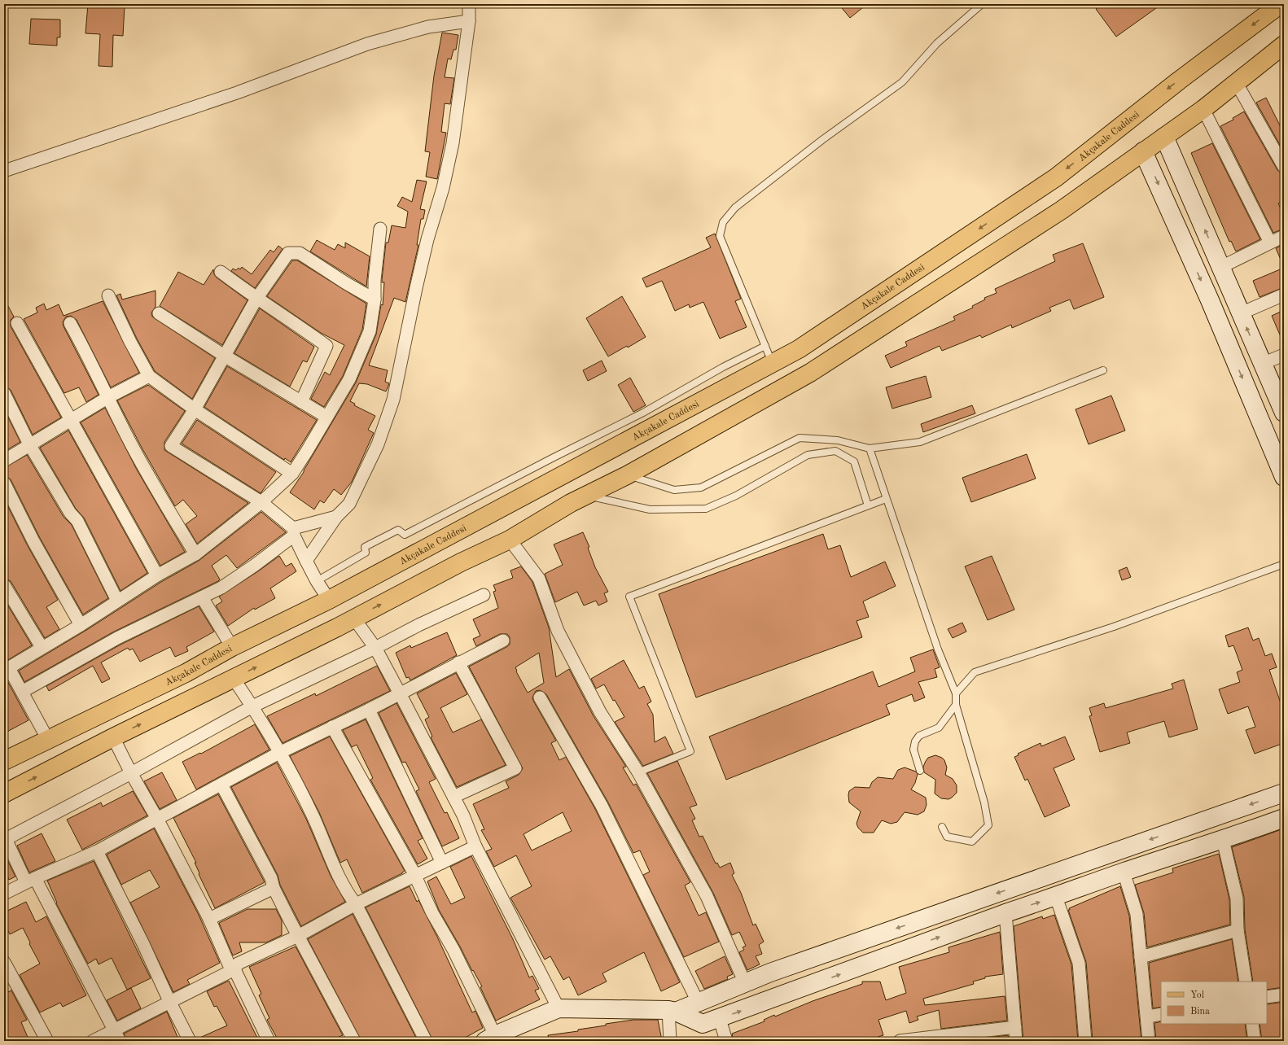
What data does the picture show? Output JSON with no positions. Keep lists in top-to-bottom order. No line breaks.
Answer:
{"streets":{"main road":["Akçakale Caddesi"]},"legend":["Yol","Bina"]}
